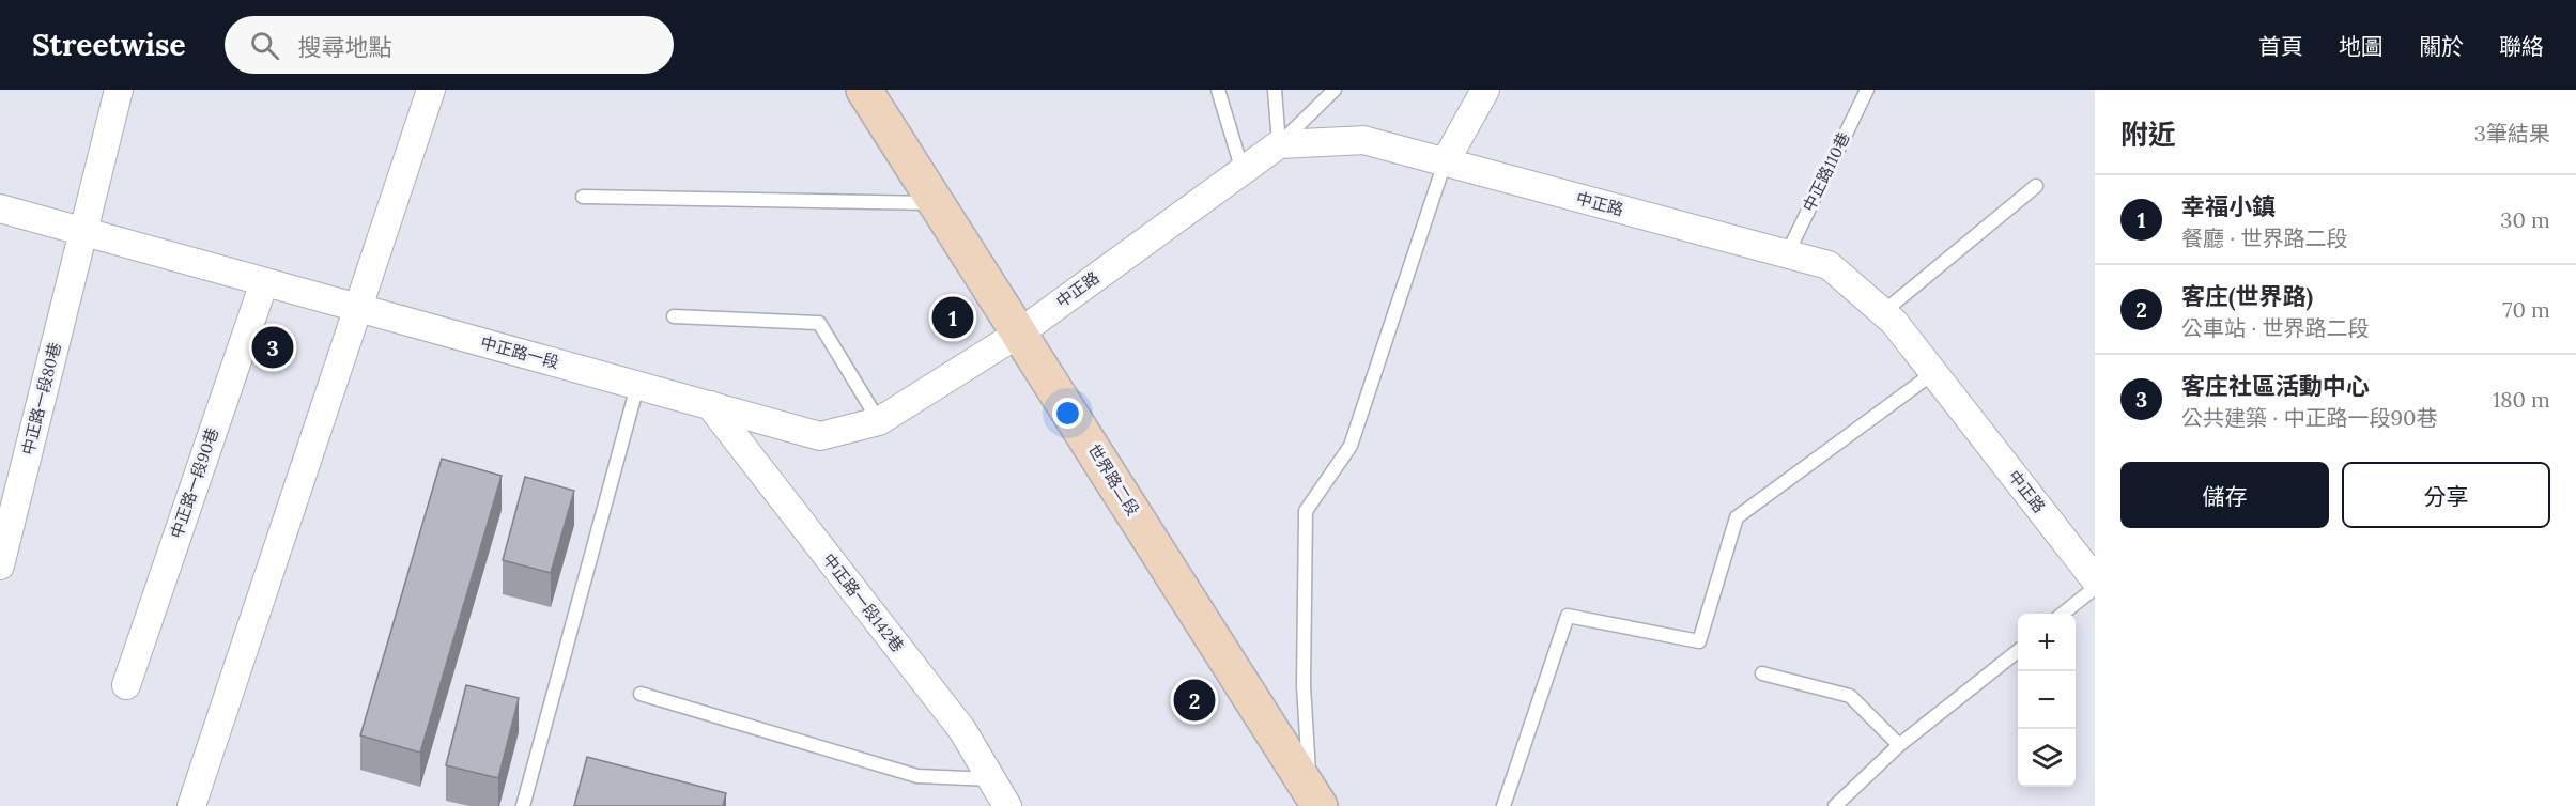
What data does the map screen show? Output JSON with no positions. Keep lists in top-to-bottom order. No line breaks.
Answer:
{"streets":{"main road":["世界路二段"],"street":["中正路","中正路一段","中正路一段80巷","中正路一段90巷","中正路一段142巷"],"lane":["中正路110巷"]},"crossings":[["中正路110巷","中正路"],["中正路","中正路一段"],["中正路","世界路二段"],["中正路一段","中正路一段80巷"],["中正路一段","世界路二段"],["中正路一段","中正路一段90巷"],["中正路一段","中正路一段142巷"]],"page":{"header":"Streetwise","search":"搜尋地點","nav":["首頁","地圖","關於","聯絡"],"heading":["附近","3筆結果"],"list":[{"mark":"1","name":"幸福小鎮","note":"餐廳 · 世界路二段","value":"30 m"},{"mark":"2","name":"客庄(世界路)","note":"公車站 · 世界路二段","value":"70 m"},{"mark":"3","name":"客庄社區活動中心","note":"公共建築 · 中正路一段90巷","value":"180 m"}],"pins":["1","3","2"],"buttons":["儲存","分享"],"map_buttons":["+","−"]}}
